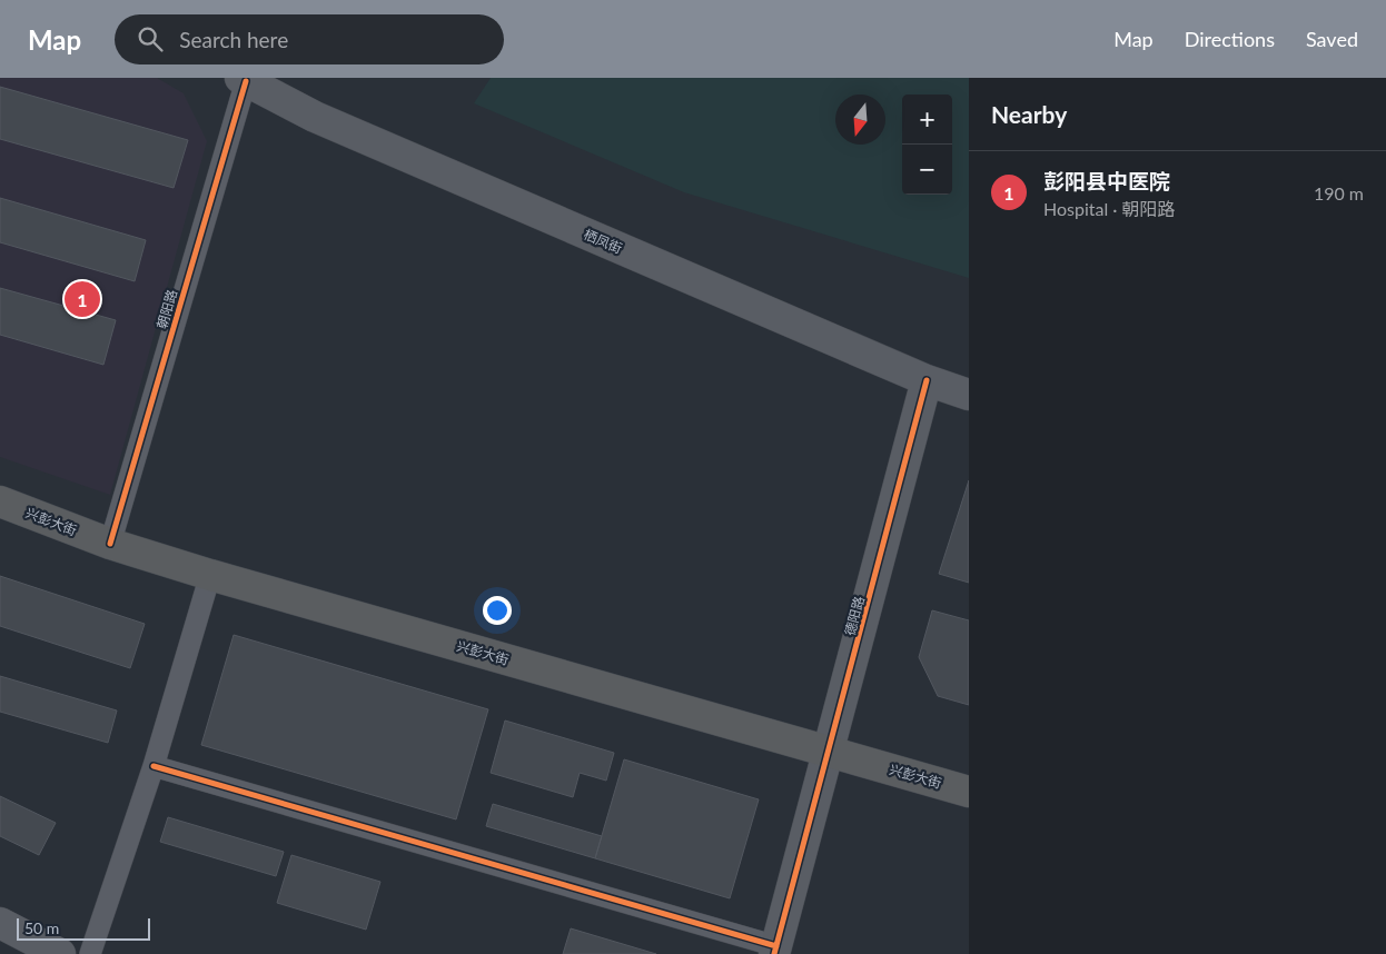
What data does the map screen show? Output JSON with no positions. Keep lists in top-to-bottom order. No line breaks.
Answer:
{"streets":{"highway":["兴彭大街"],"main road":["栖凤街","德阳路"],"street":["朝阳路"]},"crossings":[["栖凤街","朝阳路"],["栖凤街","德阳路"],["朝阳路","兴彭大街"],["兴彭大街","德阳路"]],"scale_bar":"50 m","north":"bottom","page":{"header":"Map","search":"Search here","nav":["Map","Directions","Saved"],"heading":"Nearby","map_buttons":["+","−"],"list":[{"mark":"1","name":"彭阳县中医院","note":"Hospital · 朝阳路","value":"190 m"}],"pins":"1","scale":"50 m"}}
